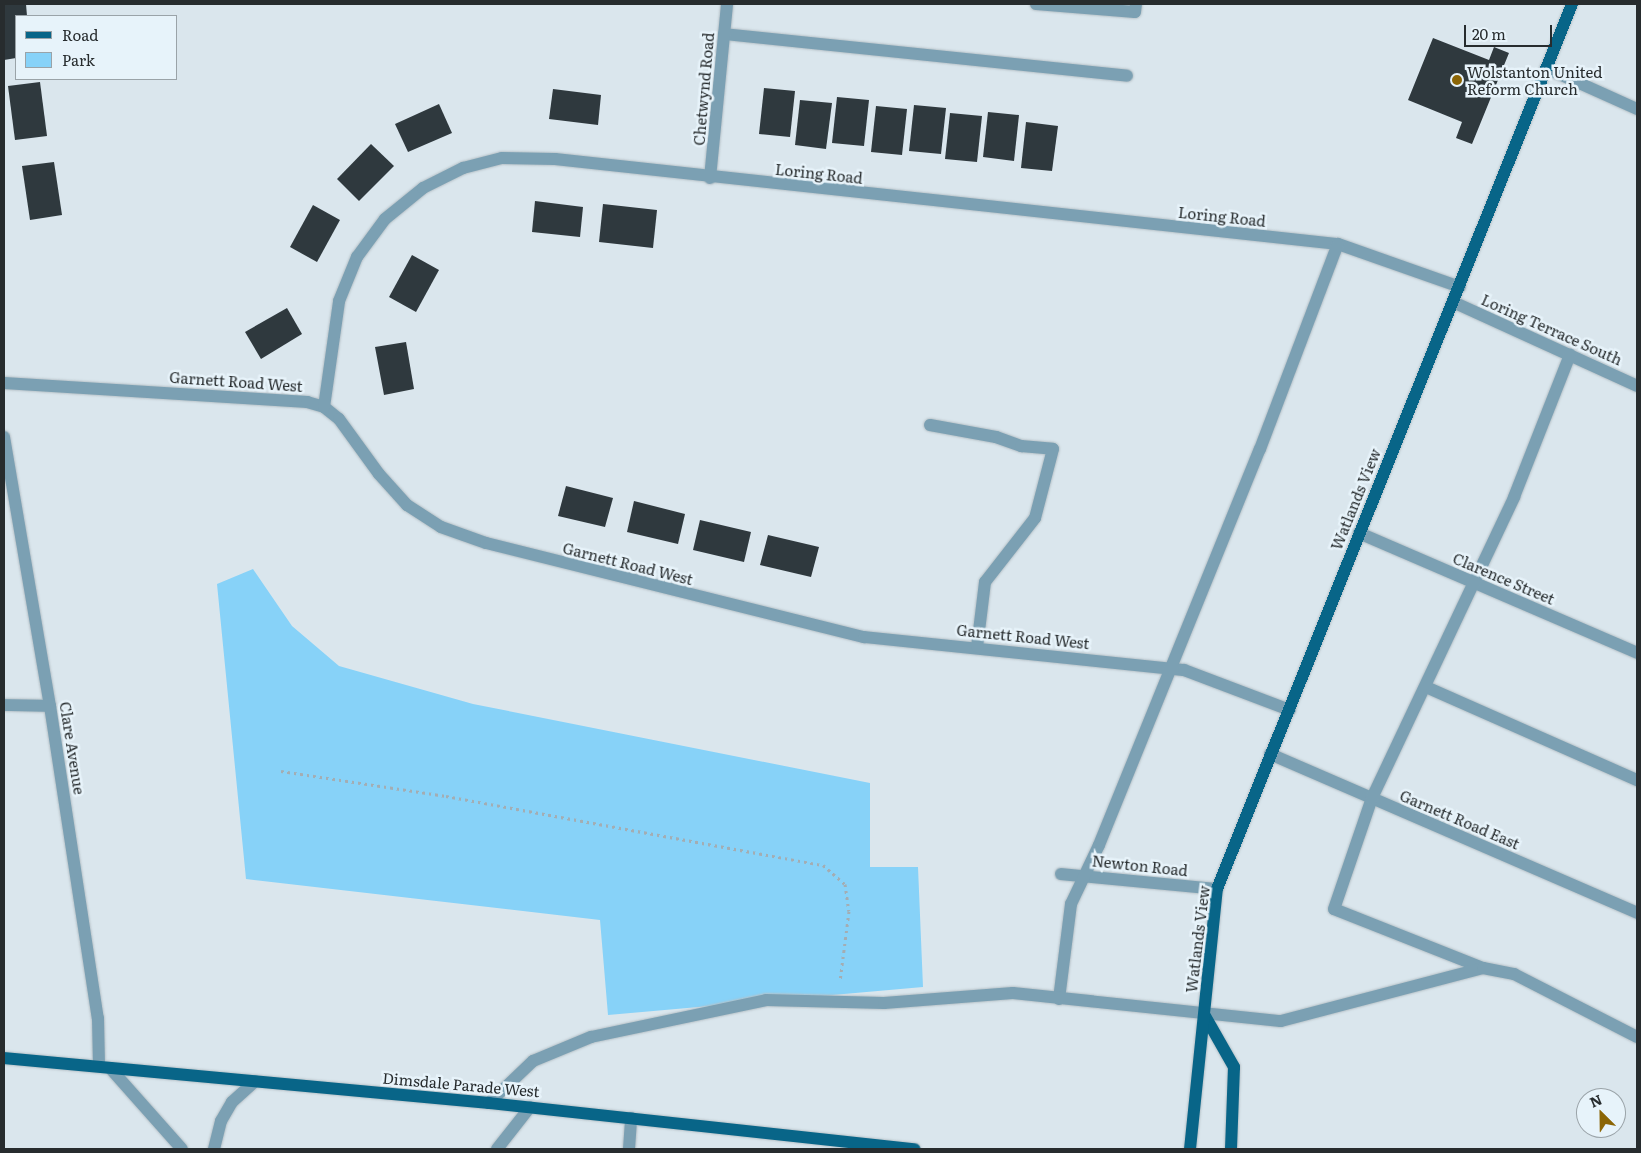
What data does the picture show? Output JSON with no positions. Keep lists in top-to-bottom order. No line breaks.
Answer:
{"streets":{"main road":["Watlands View","Dimsdale Parade West"],"street":["Chetwynd Road","Loring Road","Loring Terrace South","Garnett Road West","Clarence Street","Clare Avenue","Garnett Road East","Newton Road"]},"crossings":[["Chetwynd Road","Loring Road"],["Loring Road","Garnett Road West"],["Loring Road","Watlands View"],["Loring Terrace South","Watlands View"],["Garnett Road West","Watlands View"],["Watlands View","Clarence Street"],["Watlands View","Garnett Road East"],["Watlands View","Newton Road"],["Clare Avenue","Dimsdale Parade West"]],"places":["Wolstanton United Reform Church"],"legend":["Road","Park"],"scale_bar":"20 m","north":"top left"}
